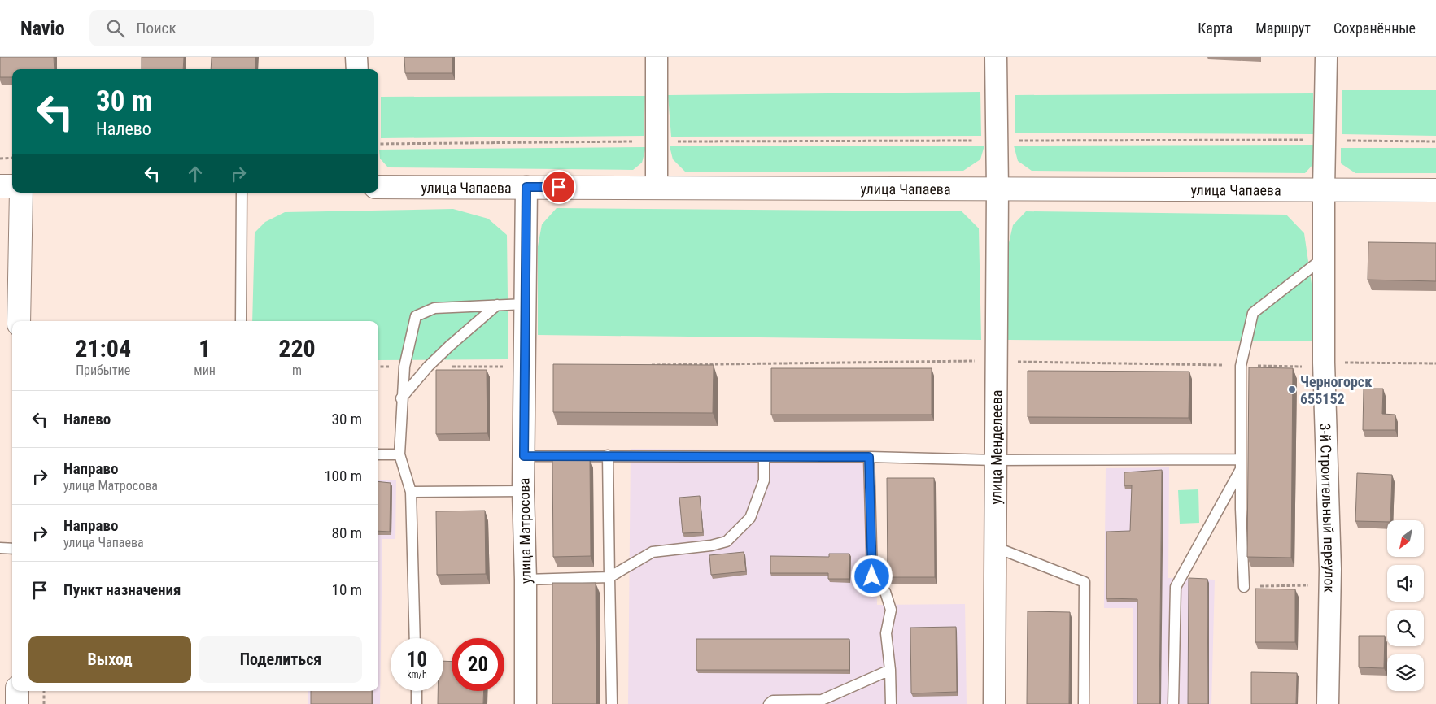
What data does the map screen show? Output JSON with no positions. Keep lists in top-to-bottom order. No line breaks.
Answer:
{"streets":{"main road":["улица Чапаева"],"street":["улица Менделеева","3-й Строительный переулок","улица Матросова"]},"crossings":[["улица Чапаева","улица Менделеева"],["улица Чапаева","3-й Строительный переулок"],["улица Чапаева","улица Матросова"]],"places":["Черногорск 655152"],"north":"bottom left","page":{"header":"Navio","search":"Поиск","nav":["Карта","Маршрут","Сохранённые"],"turn":["30 m","Налево"],"eta":["21:04","Прибытие","1","мин","220","m"],"list":[{"name":"Налево","value":"30 m"},{"name":"Направо","note":"улица Матросова","value":"100 m"},{"name":"Направо","note":"улица Чапаева","value":"80 m"},{"name":"Пункт назначения","value":"10 m"}],"buttons":["Выход","Поделиться"],"speed":"10 km/h","limit":"20"}}
